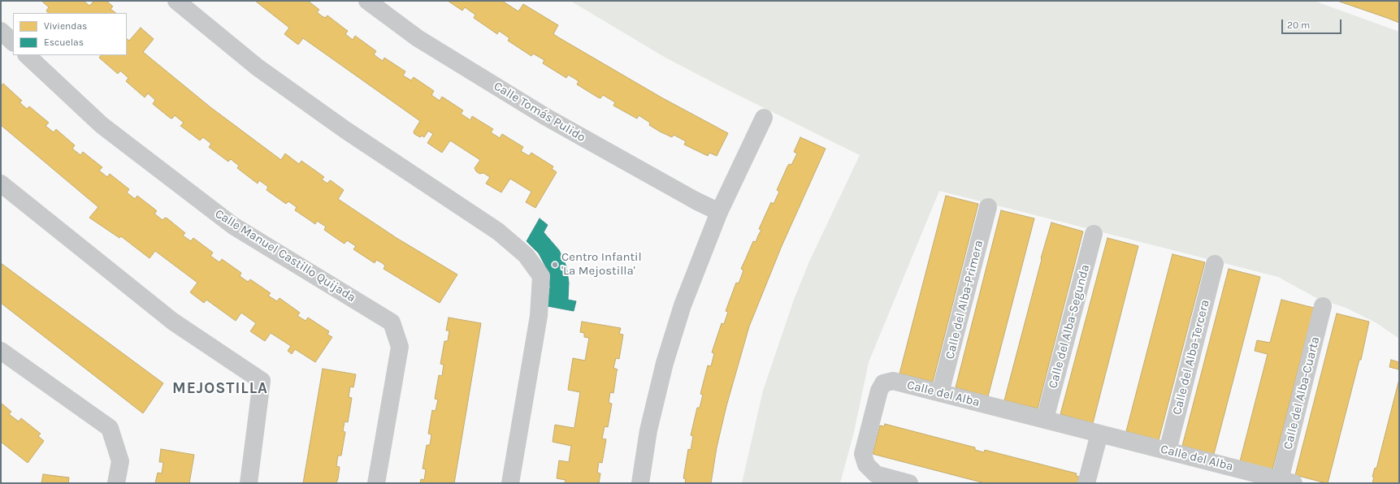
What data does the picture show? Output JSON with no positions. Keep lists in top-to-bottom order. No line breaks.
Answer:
{"streets":{"street":["Calle Tomás Pulido","Calle Manuel Castillo Quijada","Calle del Alba-Primera","Calle del Alba-Segunda","Calle del Alba-Tercera","Calle del Alba-Cuarta","Calle del Alba"]},"crossings":[["Calle del Alba-Primera","Calle del Alba"],["Calle del Alba-Segunda","Calle del Alba"],["Calle del Alba-Tercera","Calle del Alba"],["Calle del Alba-Cuarta","Calle del Alba"]],"districts":["MEJOSTILLA"],"places":["Centro Infantil 'La Mejostilla'"],"legend":["Viviendas","Escuelas"],"scale_bar":"20 m"}
